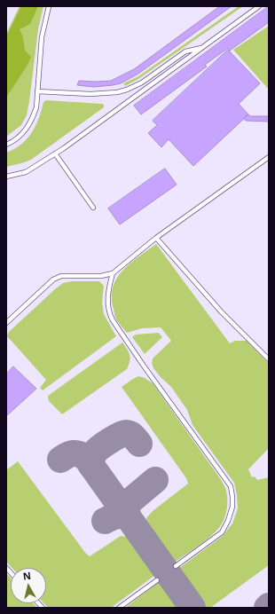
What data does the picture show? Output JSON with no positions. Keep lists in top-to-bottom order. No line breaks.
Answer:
{"north":"top"}
